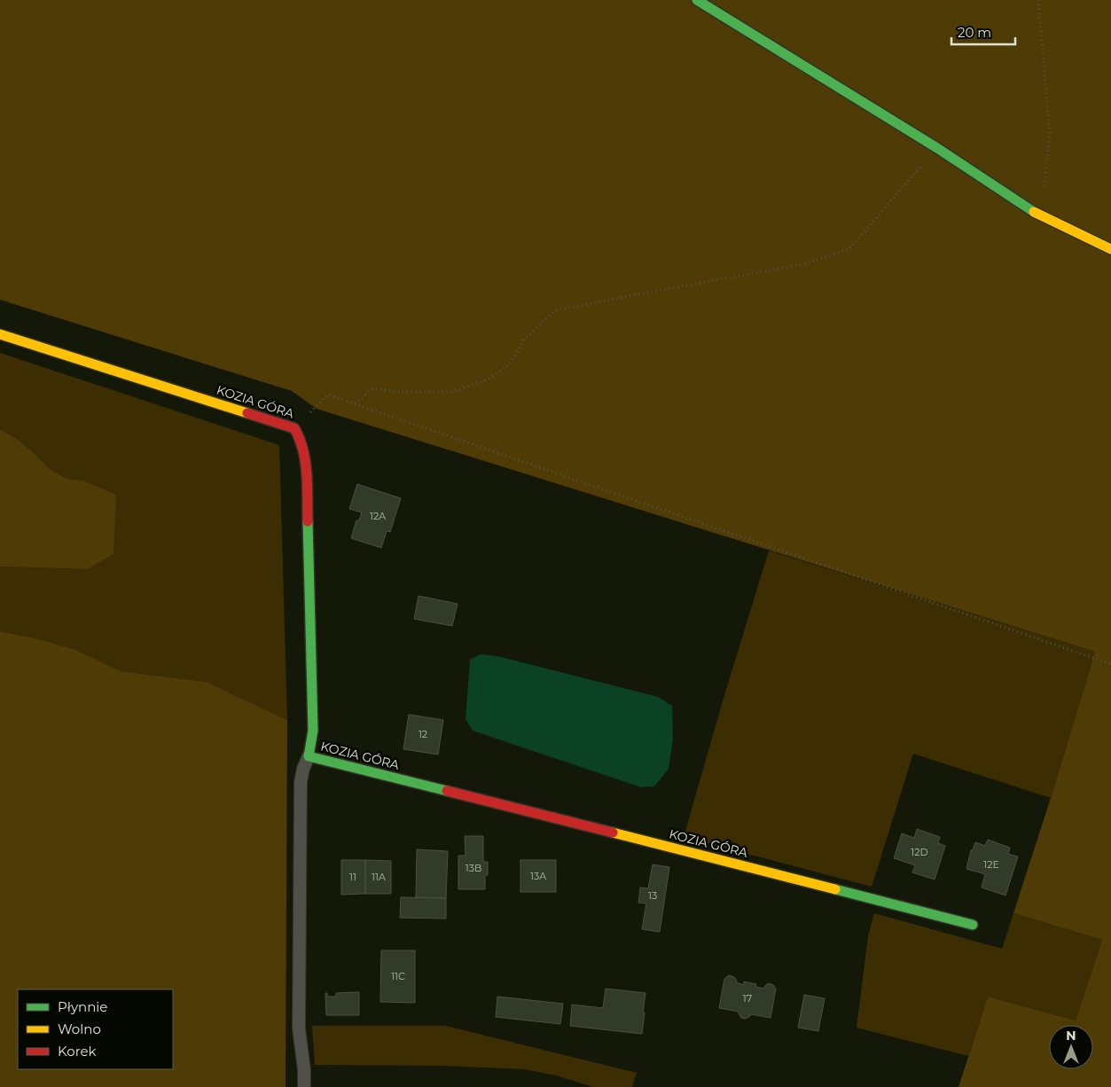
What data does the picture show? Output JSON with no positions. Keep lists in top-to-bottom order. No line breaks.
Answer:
{"streets":{"street":["KOZIA GÓRA"]},"house_numbers":["12A","12","12D","12E","13B","13A","11","11A","13","11C","17"],"legend":["Płynnie","Wolno","Korek"],"scale_bar":"20 m","north":"top"}
